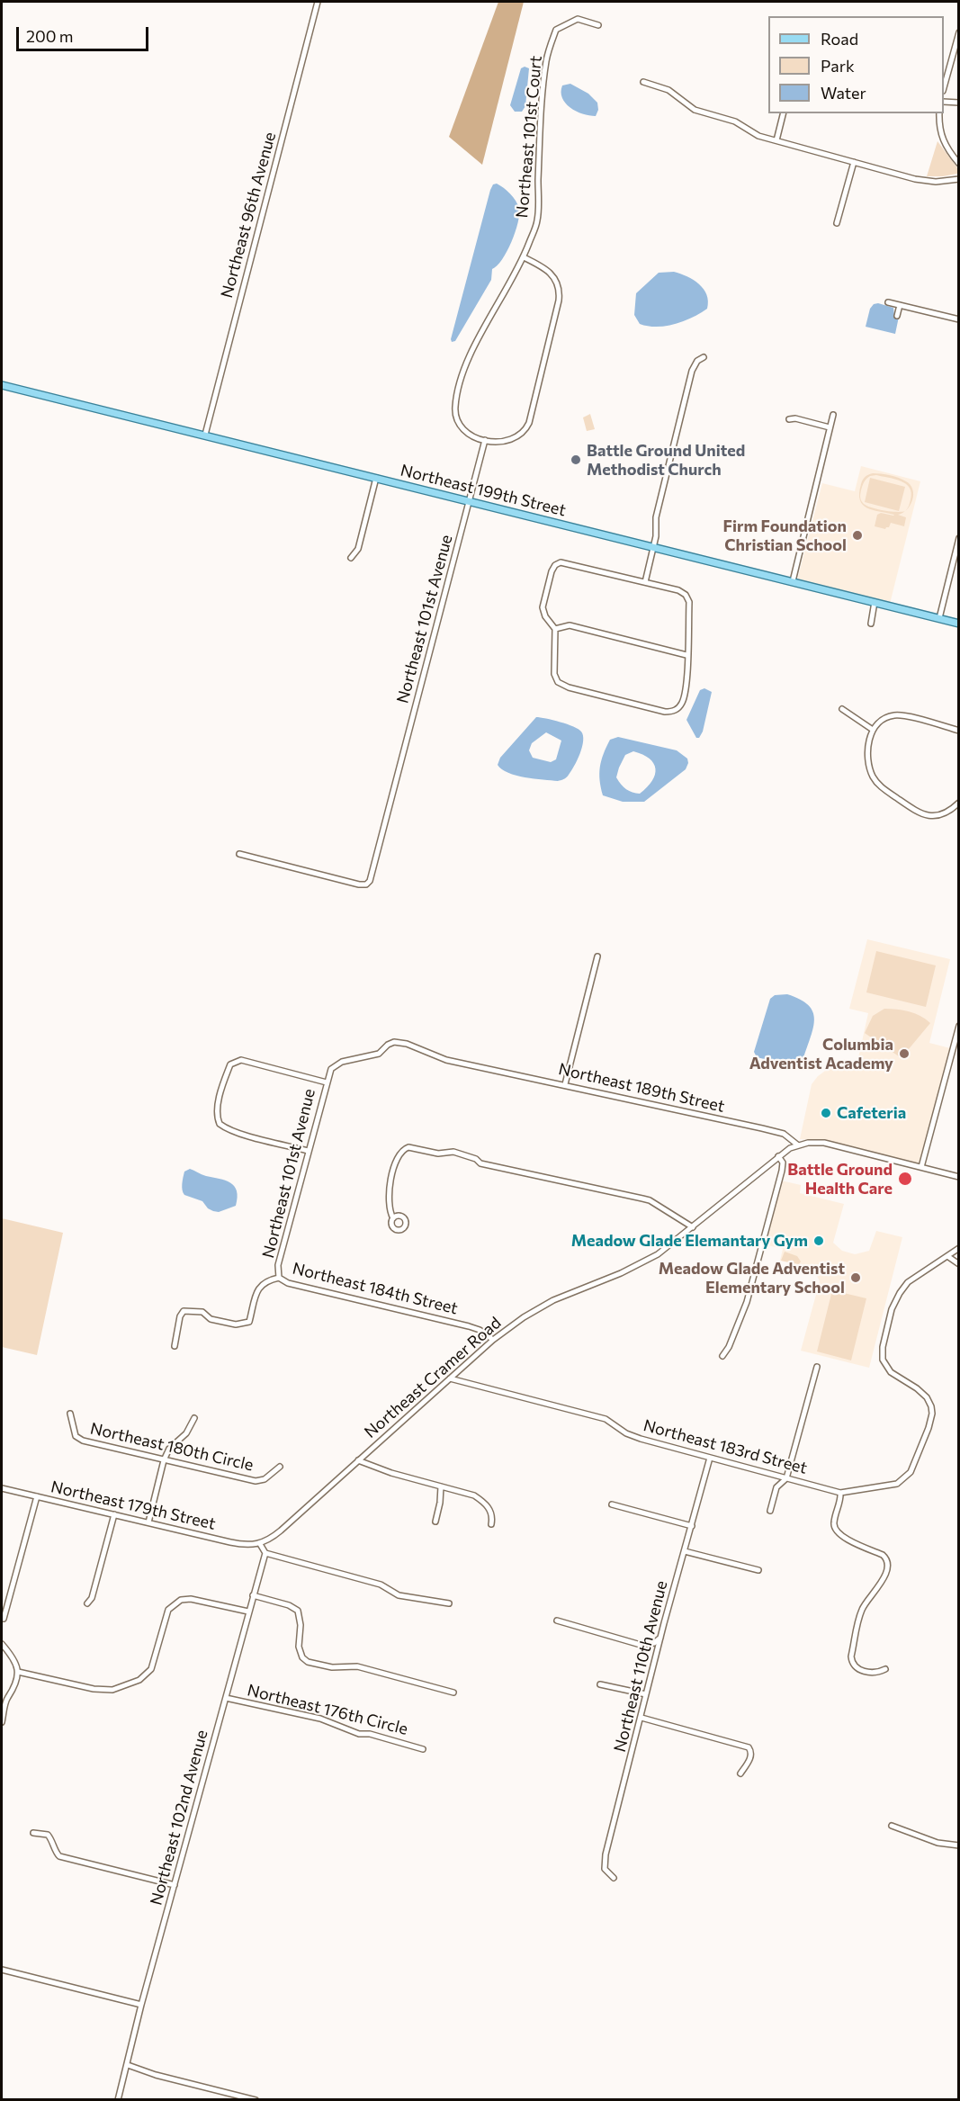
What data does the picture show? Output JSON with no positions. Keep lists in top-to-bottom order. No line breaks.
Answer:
{"streets":{"main road":["Northeast 199th Street"],"street":["Northeast 101st Court","Northeast 96th Avenue","Northeast 101st Avenue","Northeast 189th Street","Northeast 184th Street","Northeast Cramer Road","Northeast 180th Circle","Northeast 183rd Street","Northeast 179th Street","Northeast 110th Avenue","Northeast 176th Circle","Northeast 102nd Avenue"]},"crossings":[["Northeast 96th Avenue","Northeast 199th Street"],["Northeast 199th Street","Northeast 101st Avenue"],["Northeast 101st Avenue","Northeast 189th Street"],["Northeast 101st Avenue","Northeast 184th Street"],["Northeast 189th Street","Northeast Cramer Road"],["Northeast 184th Street","Northeast Cramer Road"],["Northeast Cramer Road","Northeast 183rd Street"],["Northeast Cramer Road","Northeast 179th Street"],["Northeast 183rd Street","Northeast 110th Avenue"],["Northeast 176th Circle","Northeast 102nd Avenue"]],"places":["Battle Ground United Methodist Church","Firm Foundation Christian School","Columbia Adventist Academy","Cafeteria","Battle Ground Health Care","Meadow Glade Elemantary Gym","Meadow Glade Adventist Elementary School"],"legend":["Road","Park","Water"],"scale_bar":"200 m"}
